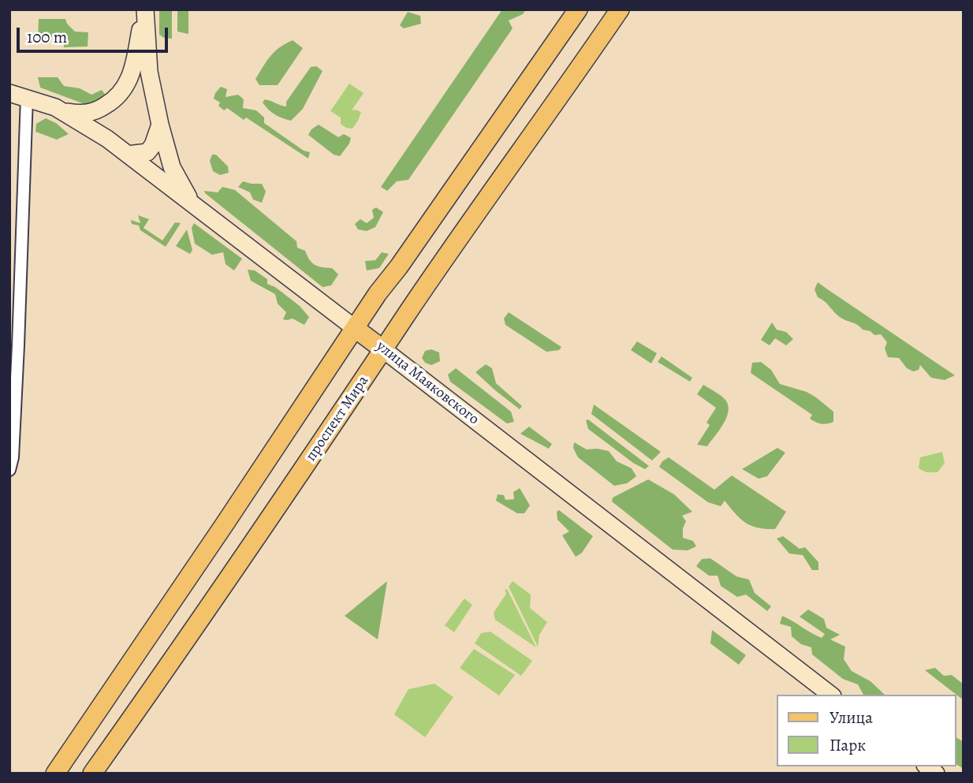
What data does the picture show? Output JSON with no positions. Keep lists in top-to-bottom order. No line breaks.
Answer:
{"streets":{"main road":["улица Маяковского","проспект Мира"]},"crossings":[["улица Маяковского","проспект Мира"]],"legend":["Улица","Парк"],"scale_bar":"100 m"}
